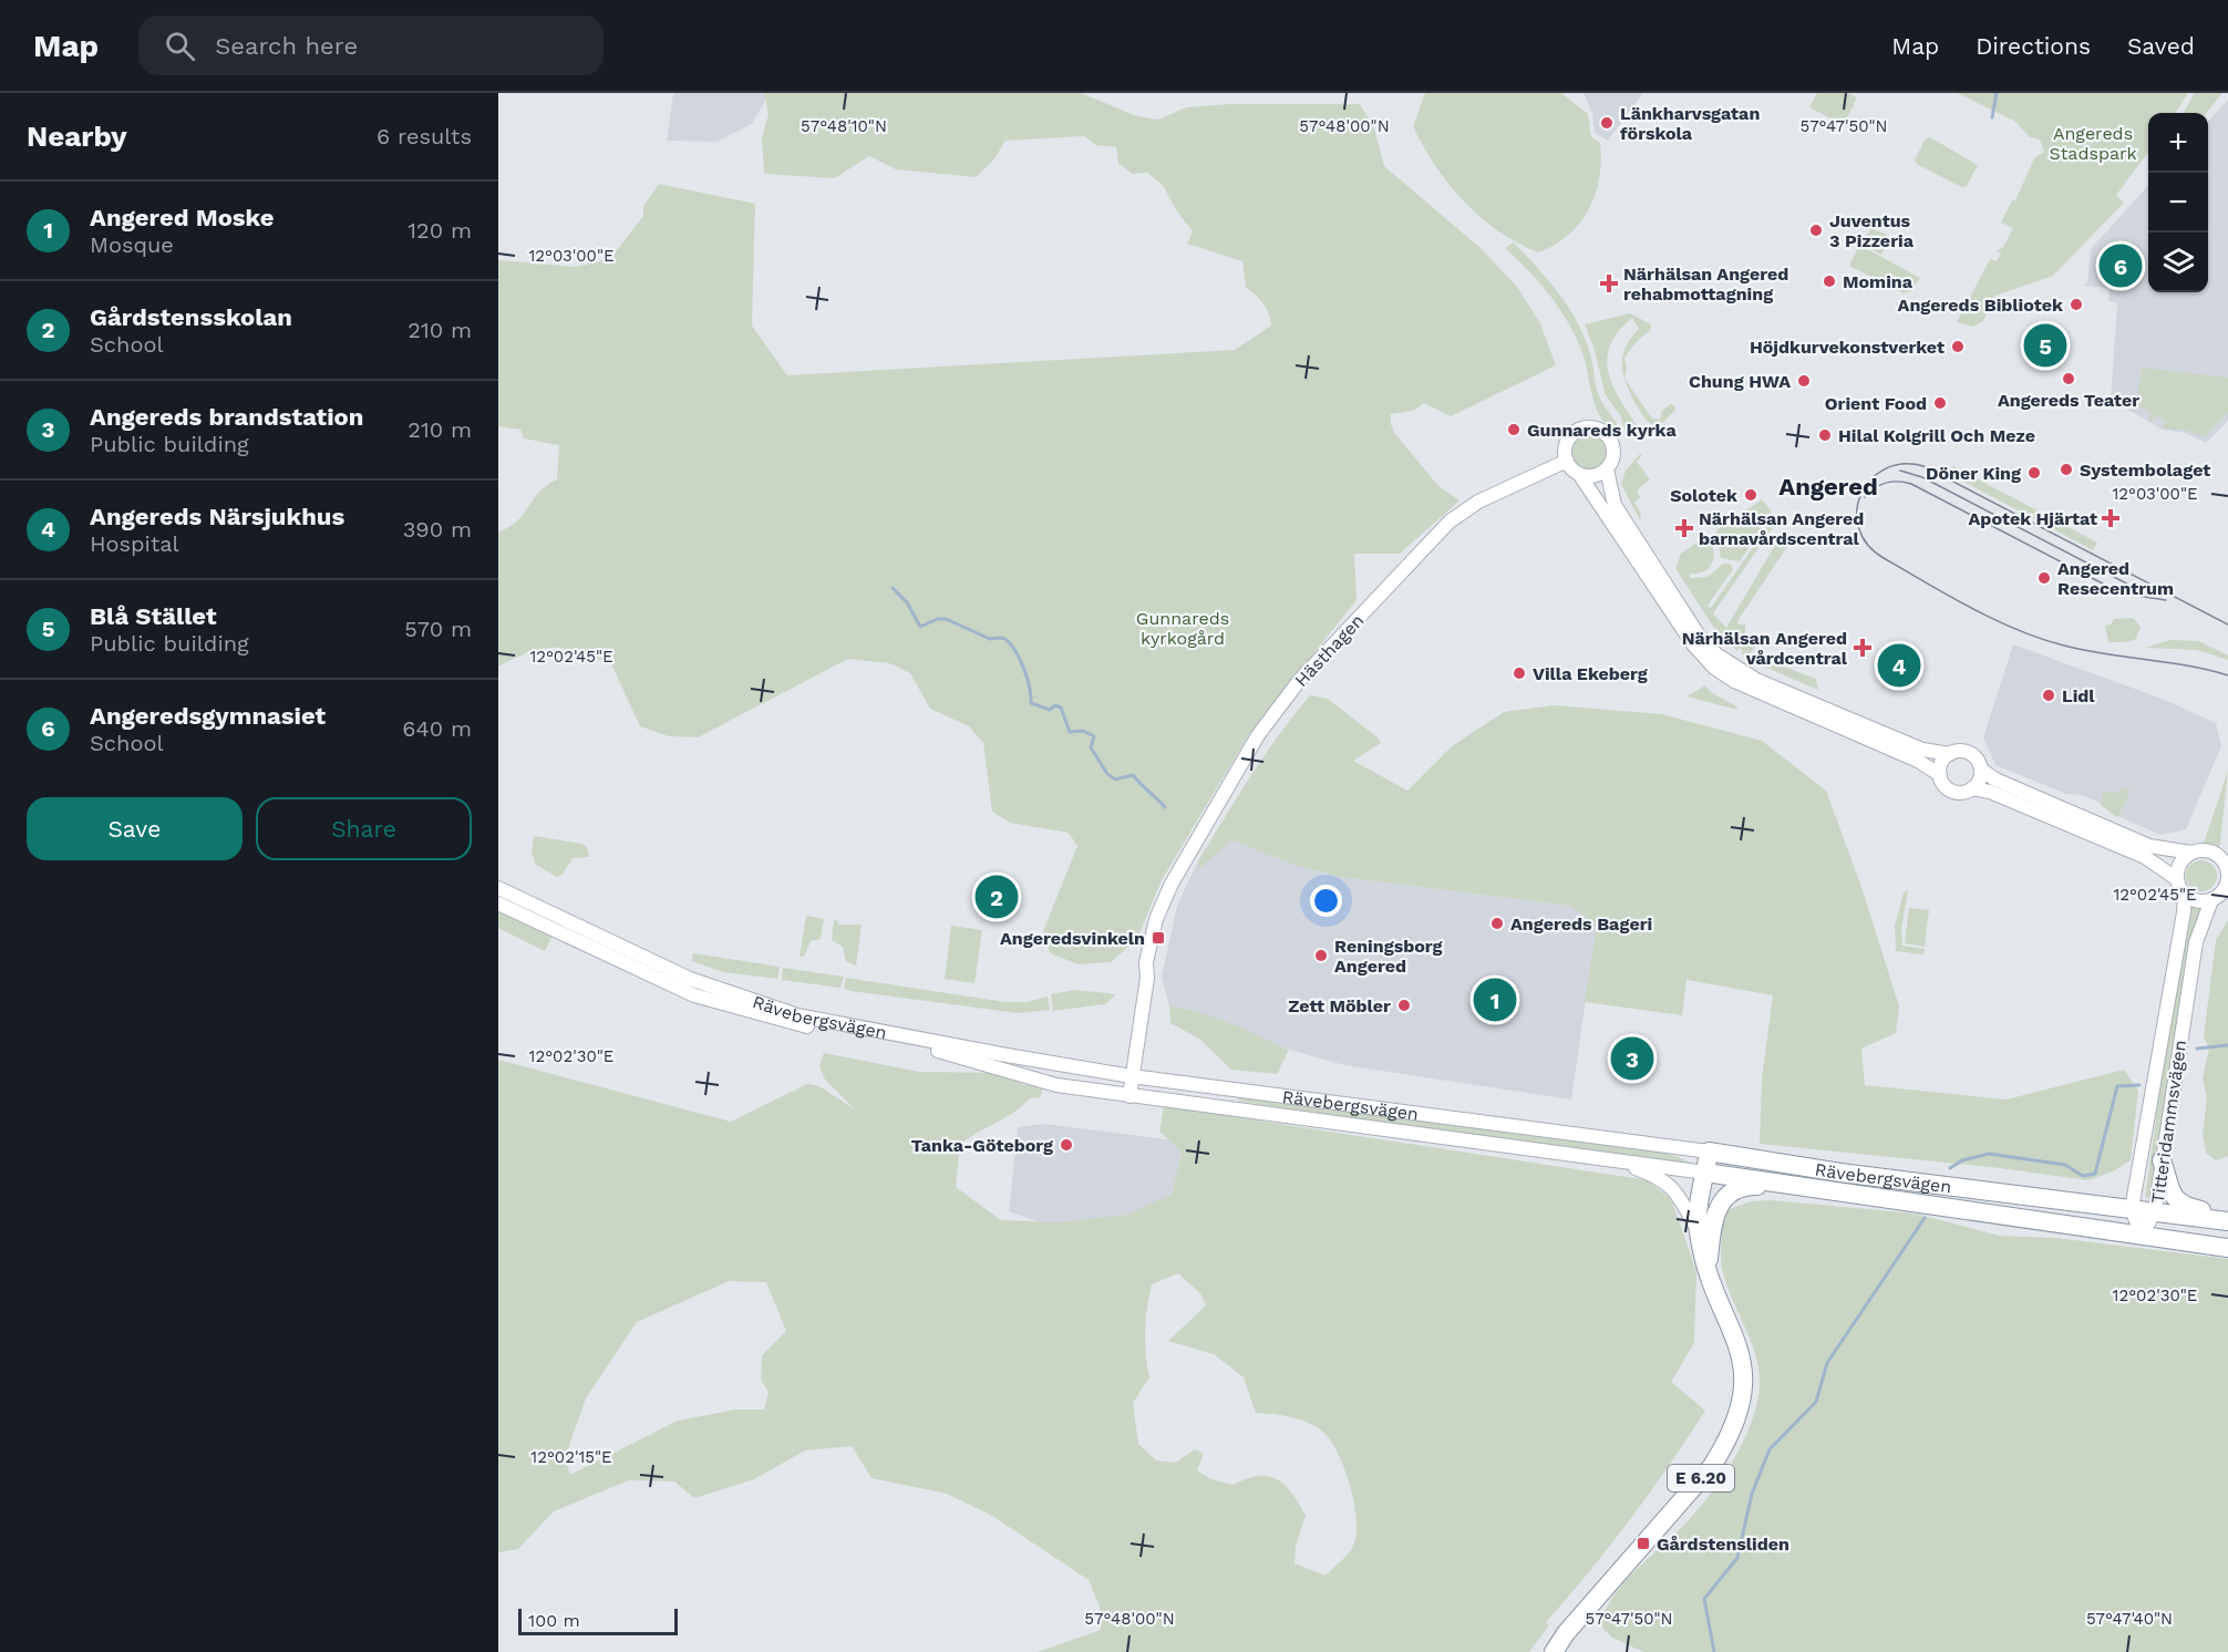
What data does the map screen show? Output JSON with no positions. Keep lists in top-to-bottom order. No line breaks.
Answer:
{"streets":{"highway":["Rävebergsvägen","E 6.20"],"street":["Hästhagen","Titteridammsvägen"]},"crossings":[["Hästhagen","Rävebergsvägen"],["Rävebergsvägen","Titteridammsvägen"],["Rävebergsvägen","E 6.20"]],"districts":["Angered"],"parks":["Angereds Stadspark","Gunnareds kyrkogård"],"places":{"other":["Länkharvsgatan förskola","Juventus 3 Pizzeria","Momina","Angereds Bibliotek","Höjdkurvekonstverket","Angereds Teater","Chung HWA","Orient Food","Gunnareds kyrka","Hilal Kolgrill Och Meze","Systembolaget","Döner King","Solotek","Angered Resecentrum","Villa Ekeberg","Lidl","Angereds Bageri","Reningsborg Angered","Zett Möbler","Tanka-Göteborg"],"health":["Närhälsan Angered rehabmottagning","Apotek Hjärtat","Närhälsan Angered barnavårdscentral","Närhälsan Angered vårdcentral"],"transit":["Angeredsvinkeln","Gårdstensliden"]},"scale_bar":"100 m","page":{"header":"Map","search":"Search here","nav":["Map","Directions","Saved"],"heading":["Nearby","6 results"],"map_buttons":["+","−"],"list":[{"mark":"1","name":"Angered Moske","note":"Mosque","value":"120 m"},{"mark":"2","name":"Gårdstensskolan","note":"School","value":"210 m"},{"mark":"3","name":"Angereds brandstation","note":"Public building","value":"210 m"},{"mark":"4","name":"Angereds Närsjukhus","note":"Hospital","value":"390 m"},{"mark":"5","name":"Blå Stället","note":"Public building","value":"570 m"},{"mark":"6","name":"Angeredsgymnasiet","note":"School","value":"640 m"}],"pins":["6","5","4","2","1","3"],"buttons":["Save","Share"],"scale":"100 m"},"coordinates":["57°48'10\"N","57°48'00\"N","57°47'50\"N","12°03'00\"E","12°02'45\"E","12°02'30\"E","12°02'15\"E","57°47'40\"N"]}
